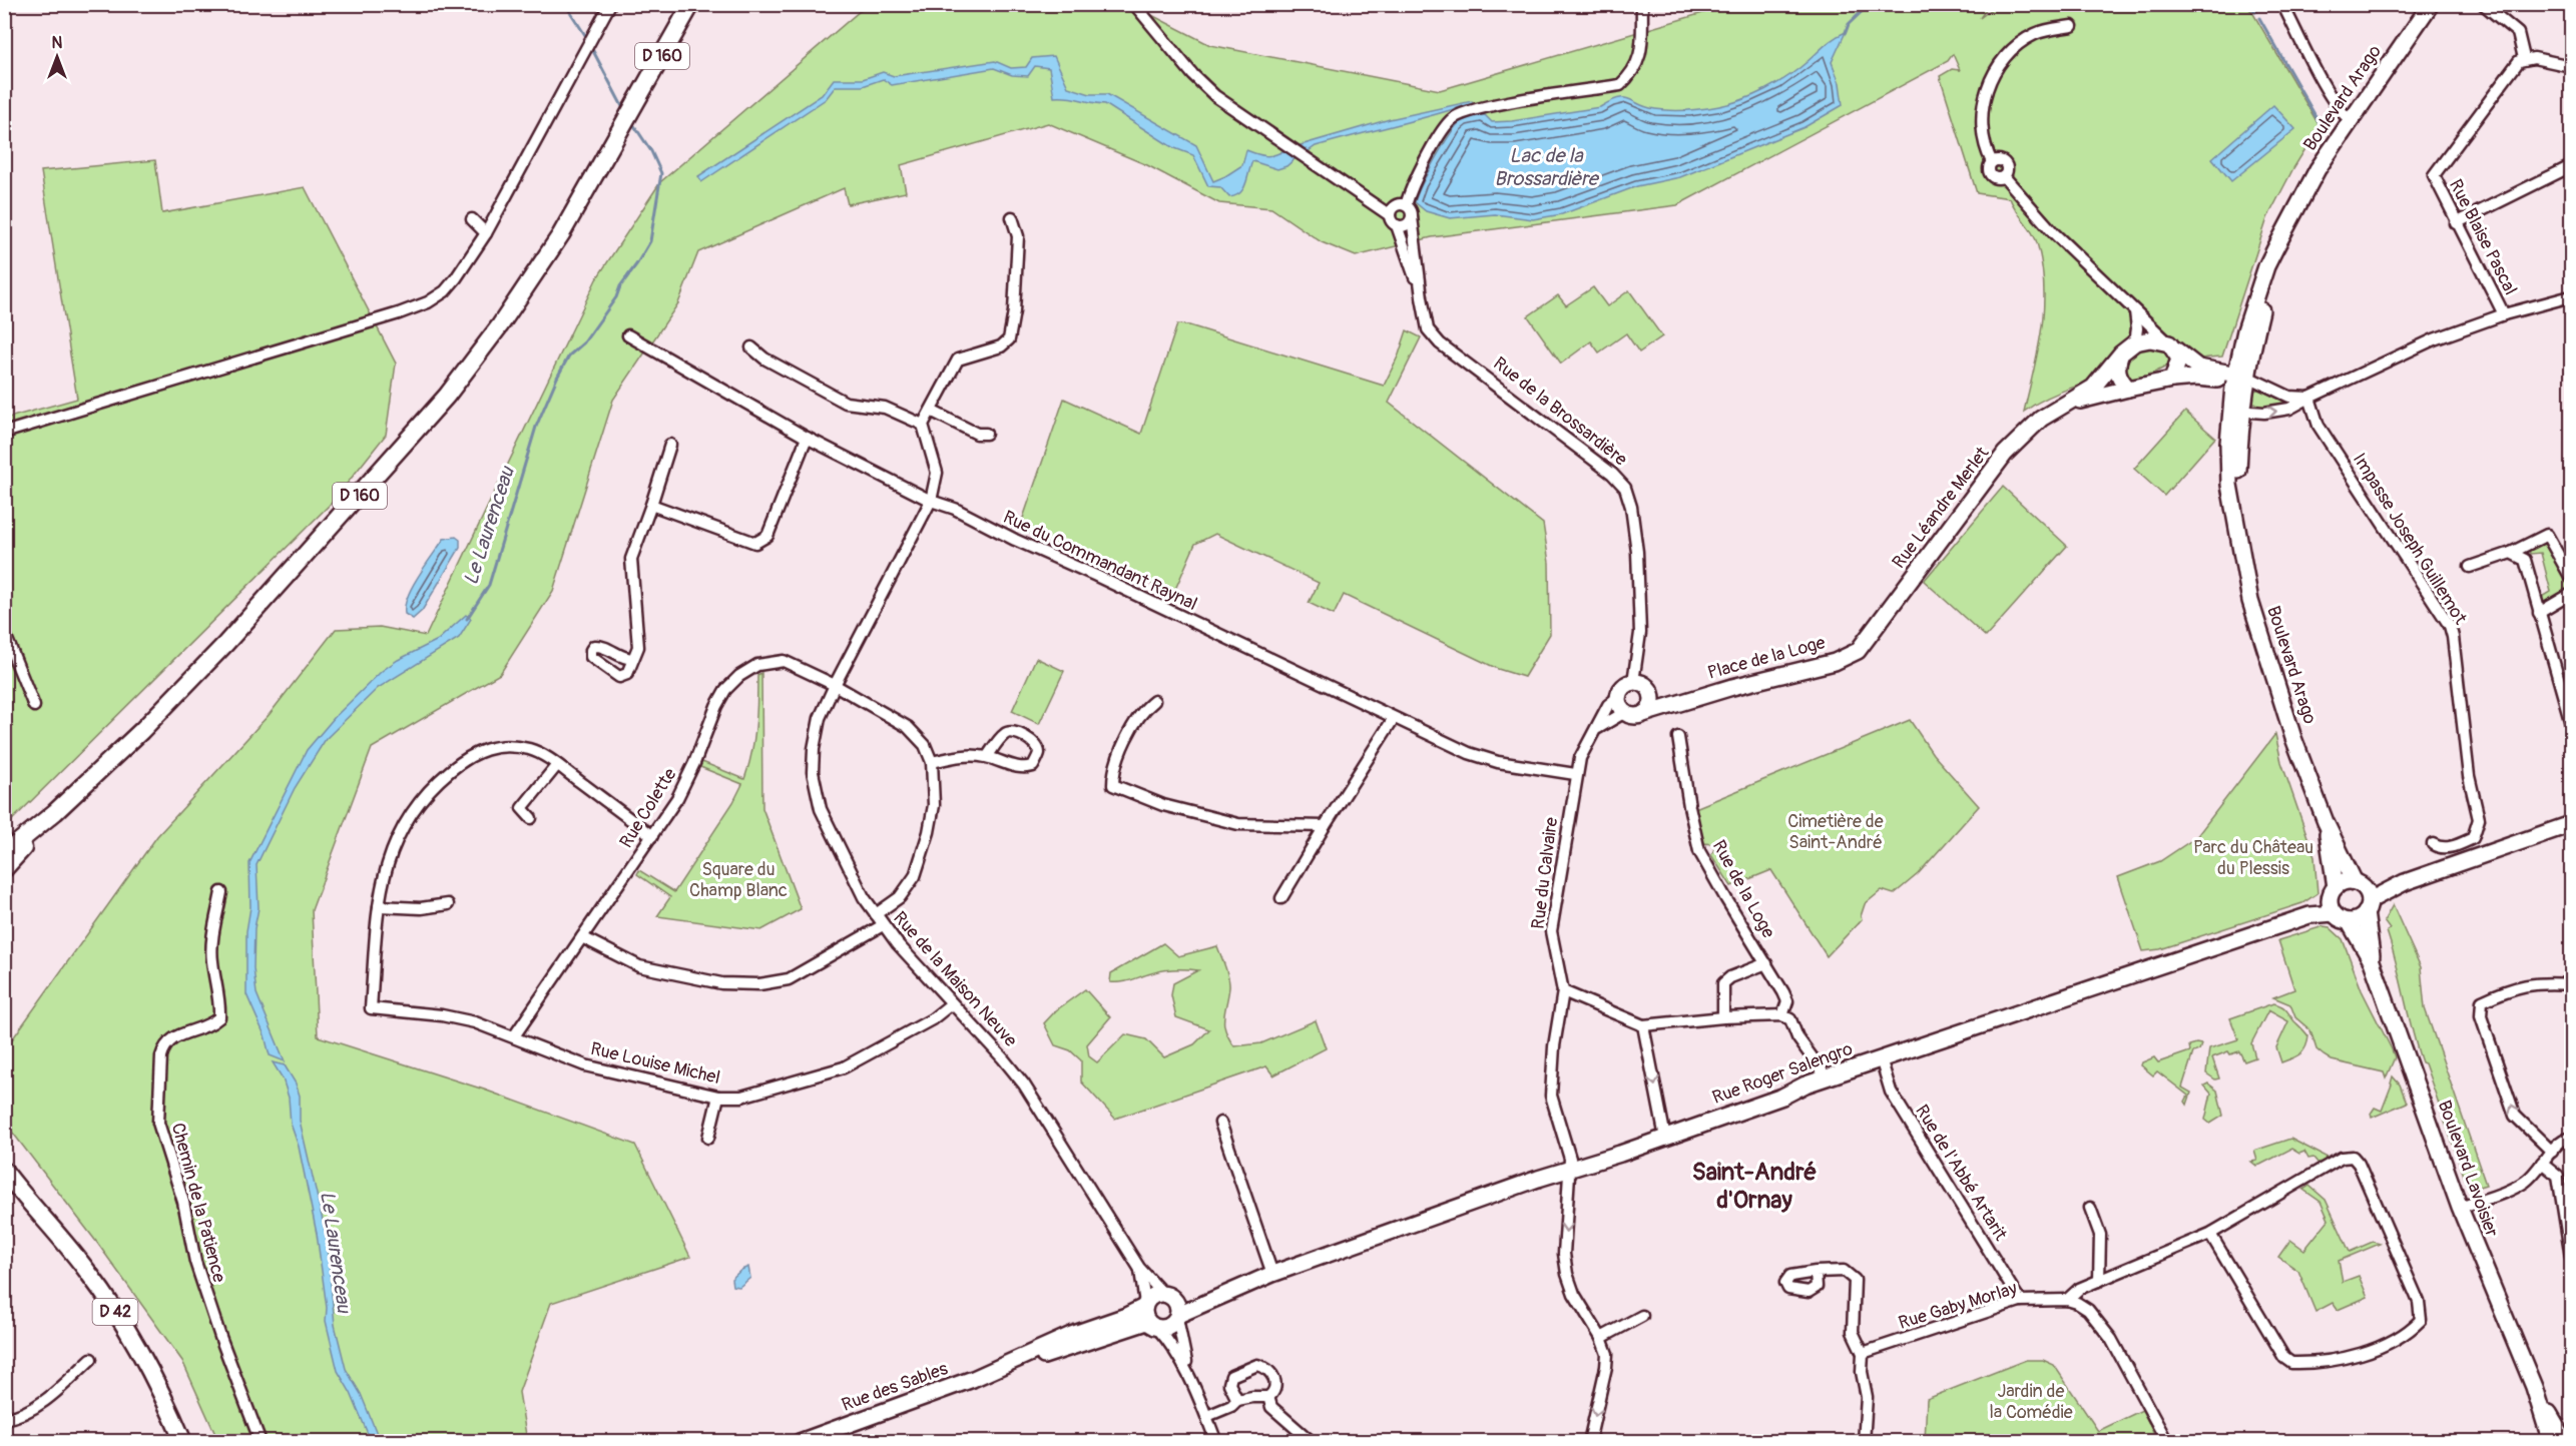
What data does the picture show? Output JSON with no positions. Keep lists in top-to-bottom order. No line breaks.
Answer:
{"streets":{"main road":["D 160","Boulevard Arago","Rue Léandre Merlet","Place de la Loge","Rue Roger Salengro","Boulevard Lavoisier","D 42","Rue des Sables"],"street":["Rue Blaise Pascal","Rue de la Brossardière","Impasse Joseph Guillemot","Rue du Commandant Raynal","Rue Colette","Rue du Calvaire","Rue de la Loge","Rue de la Maison Neuve","Rue Louise Michel","Rue de l'Abbé Artarit","Chemin de la Patience","Rue Gaby Morlay"]},"crossings":[["Boulevard Arago","Boulevard Lavoisier"],["Rue de la Brossardière","Place de la Loge"],["Rue Léandre Merlet","Place de la Loge"],["Rue du Commandant Raynal","Rue du Calvaire"],["Rue du Commandant Raynal","Rue de la Maison Neuve"],["Rue Colette","Rue de la Maison Neuve"],["Rue Colette","Rue Louise Michel"],["Rue de la Maison Neuve","Rue Louise Michel"],["Rue de la Maison Neuve","Rue Roger Salengro"],["Rue de la Maison Neuve","Rue des Sables"],["Rue Roger Salengro","Rue de l'Abbé Artarit"],["Rue Roger Salengro","Rue des Sables"],["Rue de l'Abbé Artarit","Rue Gaby Morlay"]],"districts":["Saint-André d'Ornay"],"water":["Lac de la Brossardière","Le Laurenceau"],"parks":["Cimetière de Saint-André","Parc du Château du Plessis","Square du Champ Blanc","Jardin de la Comédie"],"north":"top"}
